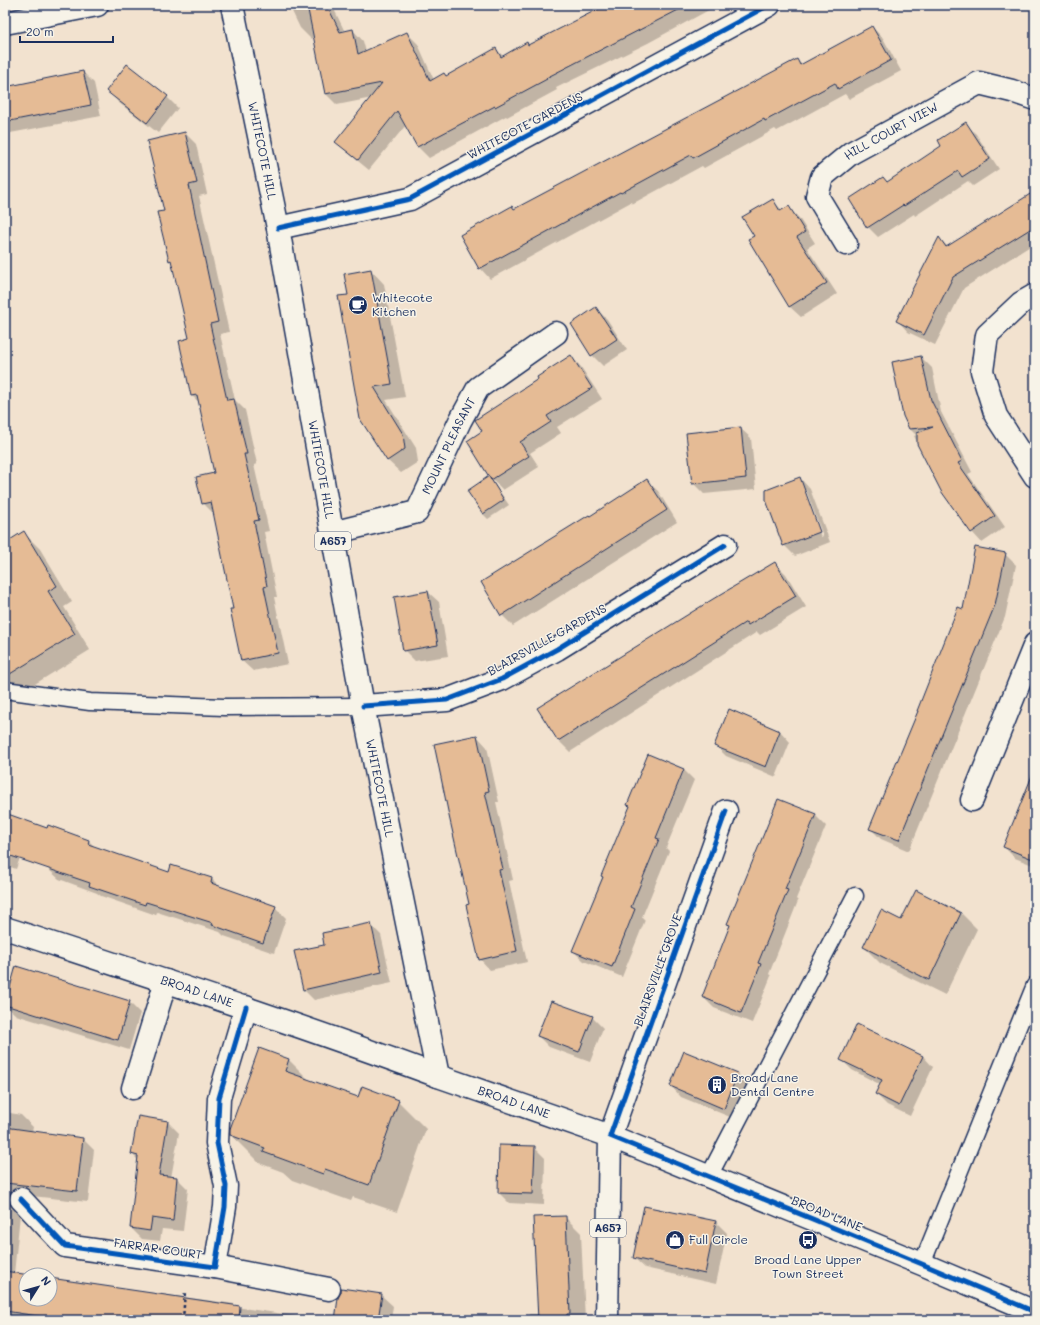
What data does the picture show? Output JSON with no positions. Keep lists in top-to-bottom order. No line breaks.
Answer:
{"streets":{"street":["WHITECOTE GARDENS","HILL COURT VIEW","WHITECOTE HILL","MOUNT PLEASANT","A657","BLAIRSVILLE GARDENS","BLAIRSVILLE GROVE","BROAD LANE","FARRAR COURT"]},"crossings":[["WHITECOTE GARDENS","WHITECOTE HILL"],["WHITECOTE HILL","MOUNT PLEASANT"],["WHITECOTE HILL","BLAIRSVILLE GARDENS"],["WHITECOTE HILL","BROAD LANE"],["A657","BLAIRSVILLE GROVE"],["A657","BROAD LANE"],["BLAIRSVILLE GROVE","BROAD LANE"],["BROAD LANE","FARRAR COURT"]],"places":{"cafe":["Whitecote Kitchen"],"building":["Broad Lane Dental Centre"],"shop":["Full Circle"],"bus stop":["Broad Lane Upper Town Street"]},"scale_bar":"20 m","north":"top right"}
